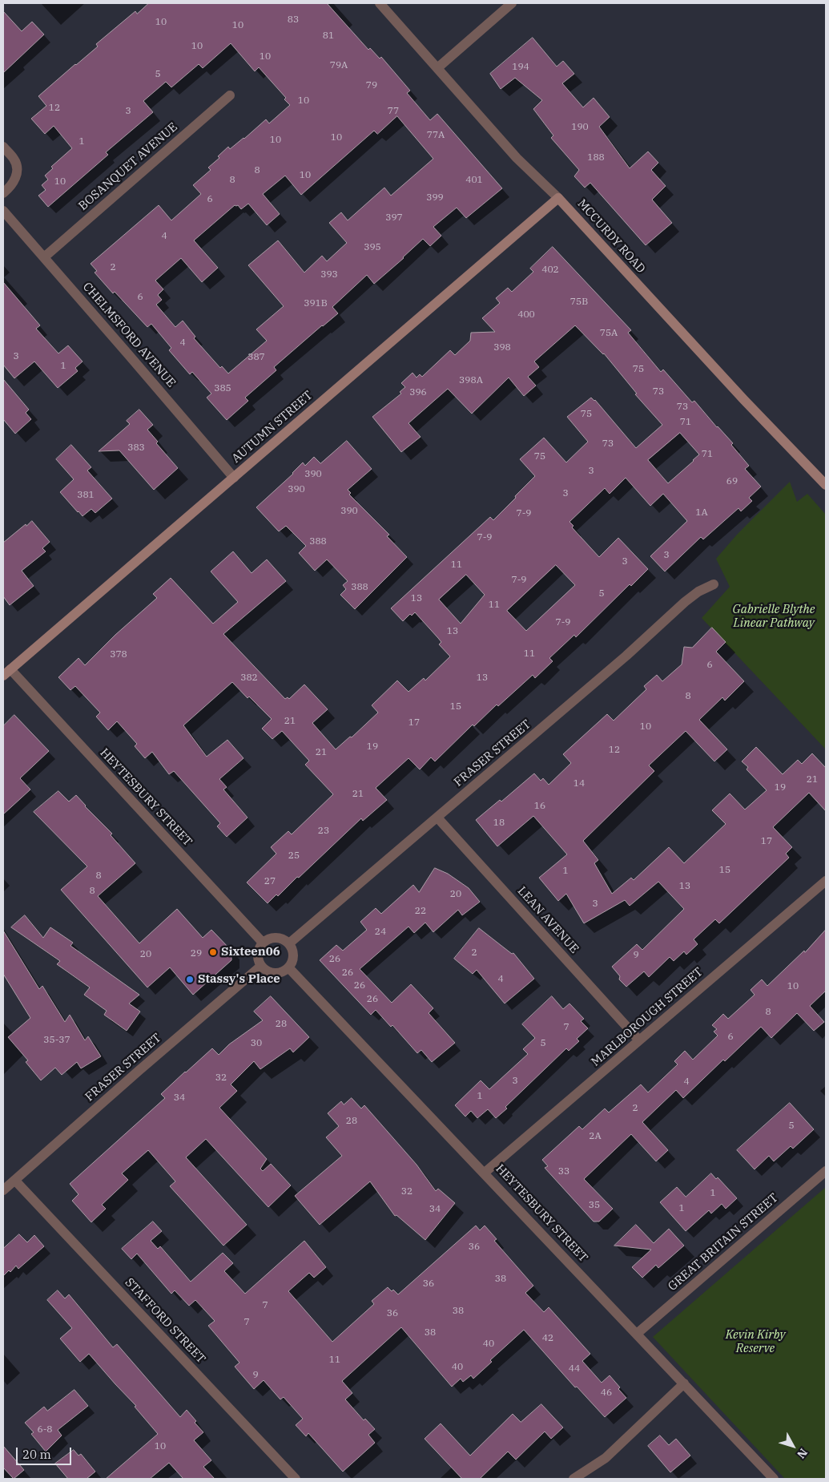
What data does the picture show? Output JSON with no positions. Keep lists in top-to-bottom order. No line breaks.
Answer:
{"streets":{"street":["BOSANQUET AVENUE","MCCURDY ROAD","CHELMSFORD AVENUE","AUTUMN STREET","FRASER STREET","HEYTESBURY STREET","LEAN AVENUE","MARLBOROUGH STREET","GREAT BRITAIN STREET","STAFFORD STREET"]},"crossings":[["BOSANQUET AVENUE","CHELMSFORD AVENUE"],["MCCURDY ROAD","AUTUMN STREET"],["CHELMSFORD AVENUE","AUTUMN STREET"],["AUTUMN STREET","HEYTESBURY STREET"],["FRASER STREET","HEYTESBURY STREET"],["FRASER STREET","LEAN AVENUE"],["FRASER STREET","STAFFORD STREET"],["HEYTESBURY STREET","MARLBOROUGH STREET"],["HEYTESBURY STREET","GREAT BRITAIN STREET"],["LEAN AVENUE","MARLBOROUGH STREET"]],"parks":["Gabrielle Blythe Linear Pathway","Kevin Kirby Reserve"],"places":["Sixteen06","Stassy's Place"],"house_numbers":["83","10","10","81","10","10","79A","194","5","79","10","12","3","77","190","77A","10","10","1","188","8","10","8","401","10","399","6","397","4","395","2","402","393","6","75B","391B","400","75A","4","398","3","387","1","75","398A","385","73","396","73","75","71","73","383","71","75","3","390","69","390","3","381","390","1A","7-9","7-9","388","3","3","11","7-9","388","5","13","11","7-9","13","11","378","6","382","13","8","15","21","17","10","19","12","21","21","14","19","21","16","18","23","17","25","15","1","8","27","13","8","20","3","22","24","2","29","20","9","26","26","4","26","10","26","8","28","7","6","35-37","30","5","32","3","4","1","34","2","28","5","2A","33","32","1","35","1","34","36","38","36","7","38","36","7","38","42","40","11","40","44","9","46","6-8","10"],"scale_bar":"20 m","north":"bottom right"}
